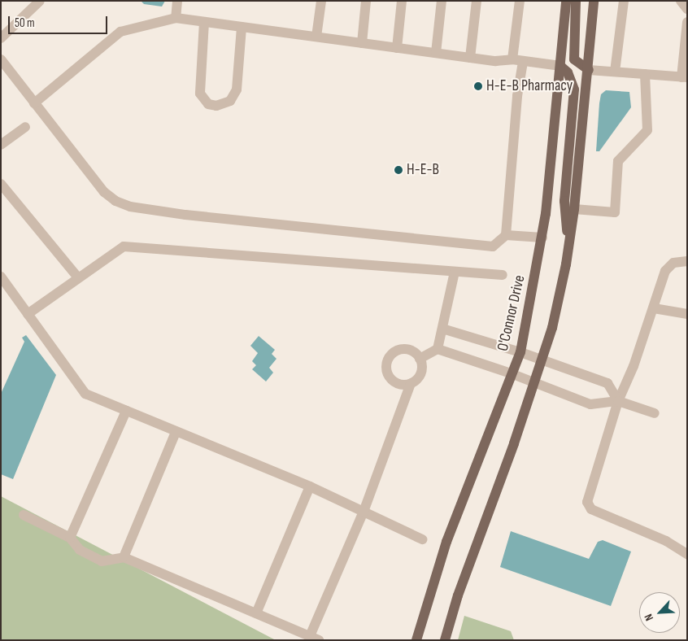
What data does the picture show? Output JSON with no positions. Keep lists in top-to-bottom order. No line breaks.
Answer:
{"streets":{"main road":["O'Connor Drive"]},"places":["H-E-B Pharmacy","H-E-B"],"scale_bar":"50 m","north":"bottom left"}
